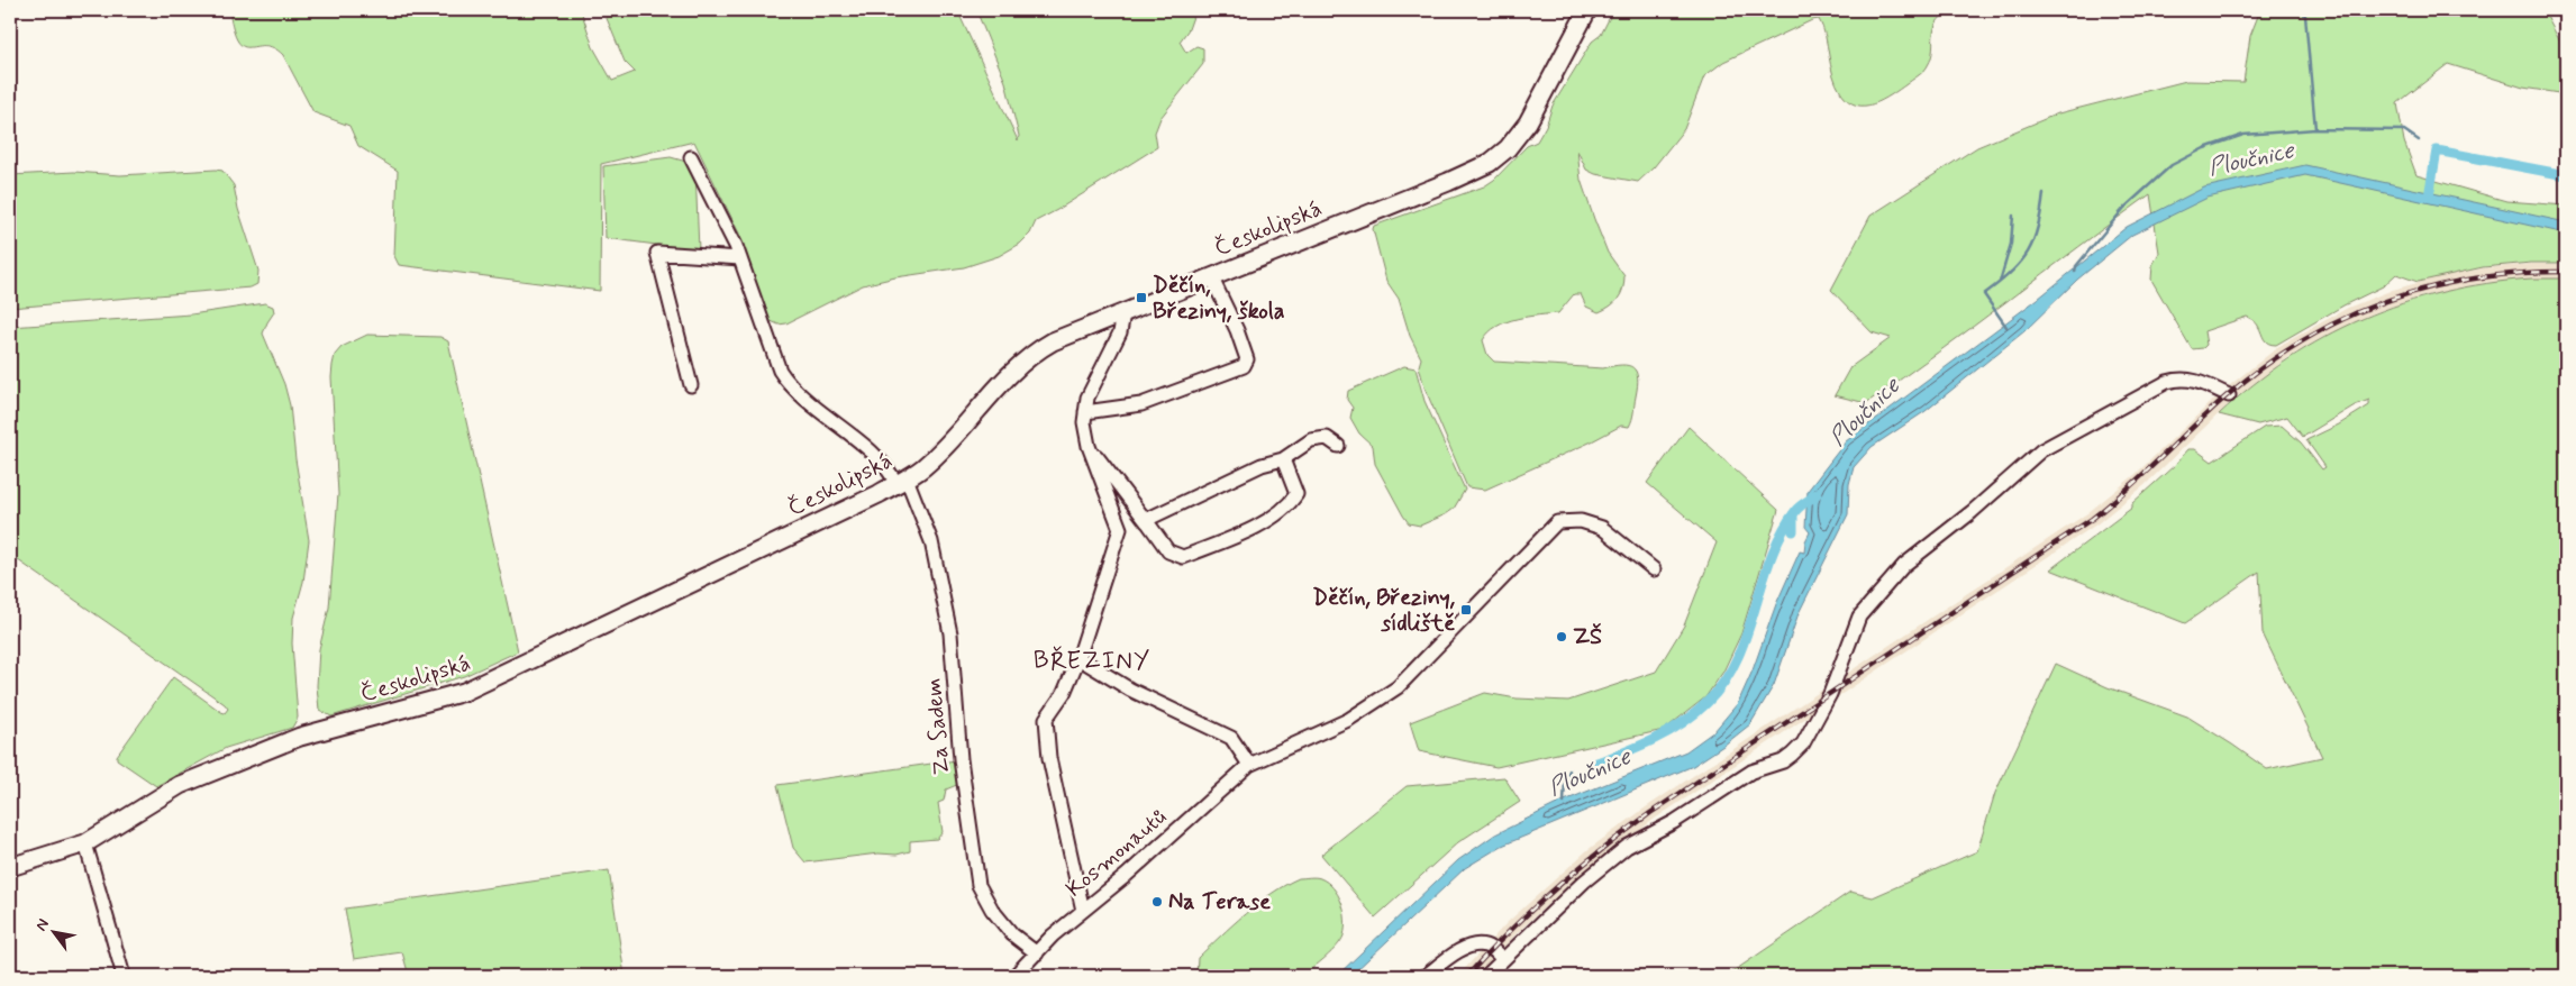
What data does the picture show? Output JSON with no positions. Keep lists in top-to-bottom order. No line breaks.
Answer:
{"streets":{"main road":["Českolipská"],"street":["Za Sadem","Kosmonautů"]},"crossings":[["Českolipská","Za Sadem"],["Za Sadem","Kosmonautů"]],"districts":["BŘEZINY"],"water":["Ploučnice"],"places":{"transit":["Děčín, Březiny, škola","Děčín, Březiny, sídliště"],"other":["ZŠ","Na Terase"]},"north":"top left"}
